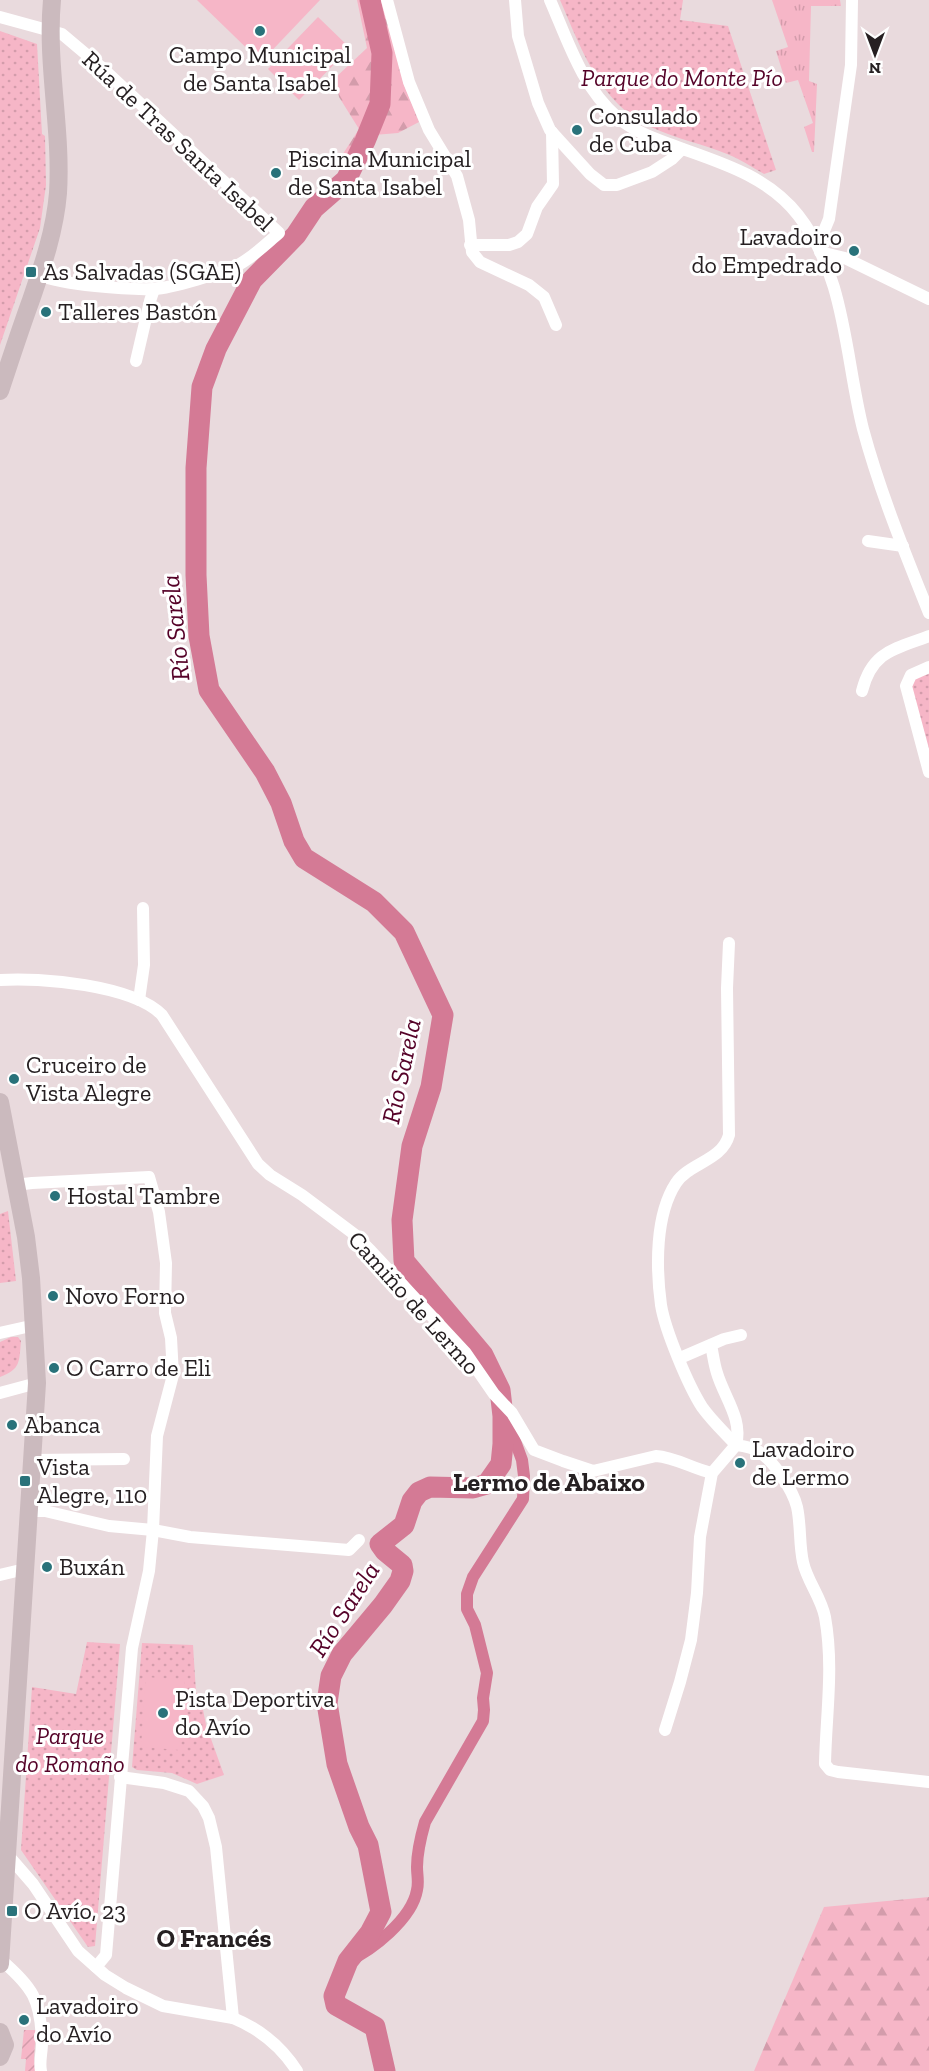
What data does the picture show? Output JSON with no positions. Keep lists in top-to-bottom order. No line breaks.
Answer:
{"streets":{"street":["Rúa de Tras Santa Isabel","Camiño de Lermo"]},"districts":["Lermo de Abaixo","O Francés"],"water":["Río Sarela"],"parks":["Parque do Monte Pío","Parque do Romaño"],"places":{"other":["Campo Municipal de Santa Isabel","Consulado de Cuba","Piscina Municipal de Santa Isabel","Lavadoiro do Empedrado","Talleres Bastón","Cruceiro de Vista Alegre","Hostal Tambre","Novo Forno","O Carro de Eli","Abanca","Lavadoiro de Lermo","Buxán","Pista Deportiva do Avío","Lavadoiro do Avío"],"transit":["As Salvadas (SGAE)","Vista Alegre, 110","O Avío, 23"]},"north":"bottom"}
